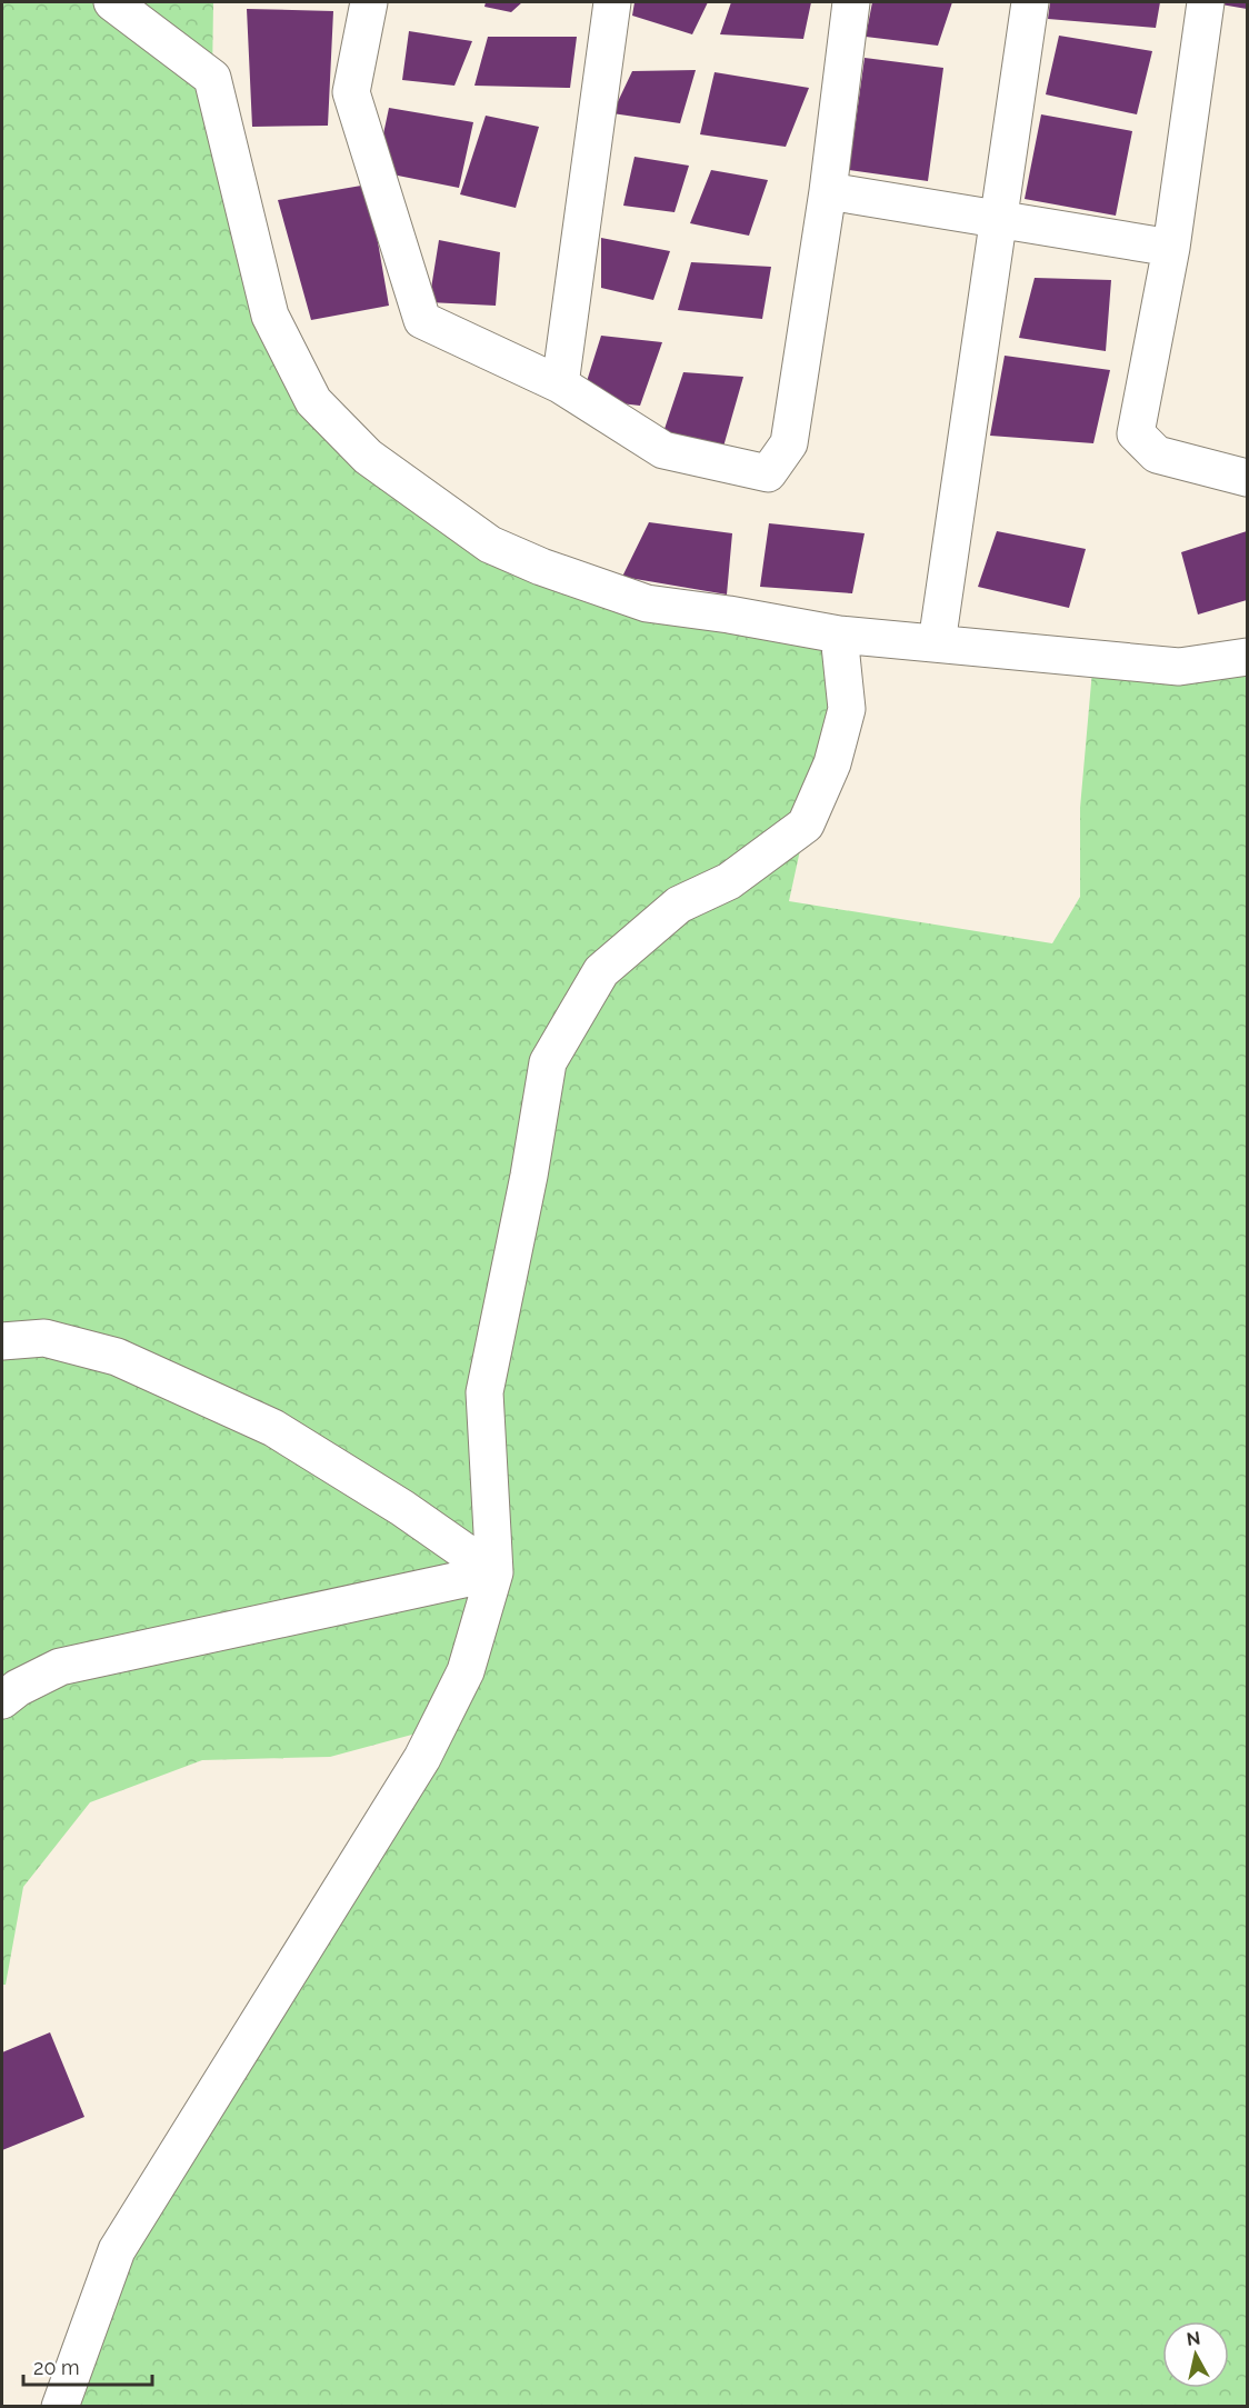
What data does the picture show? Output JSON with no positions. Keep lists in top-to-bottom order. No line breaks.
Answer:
{"scale_bar":"20 m","north":"top"}
